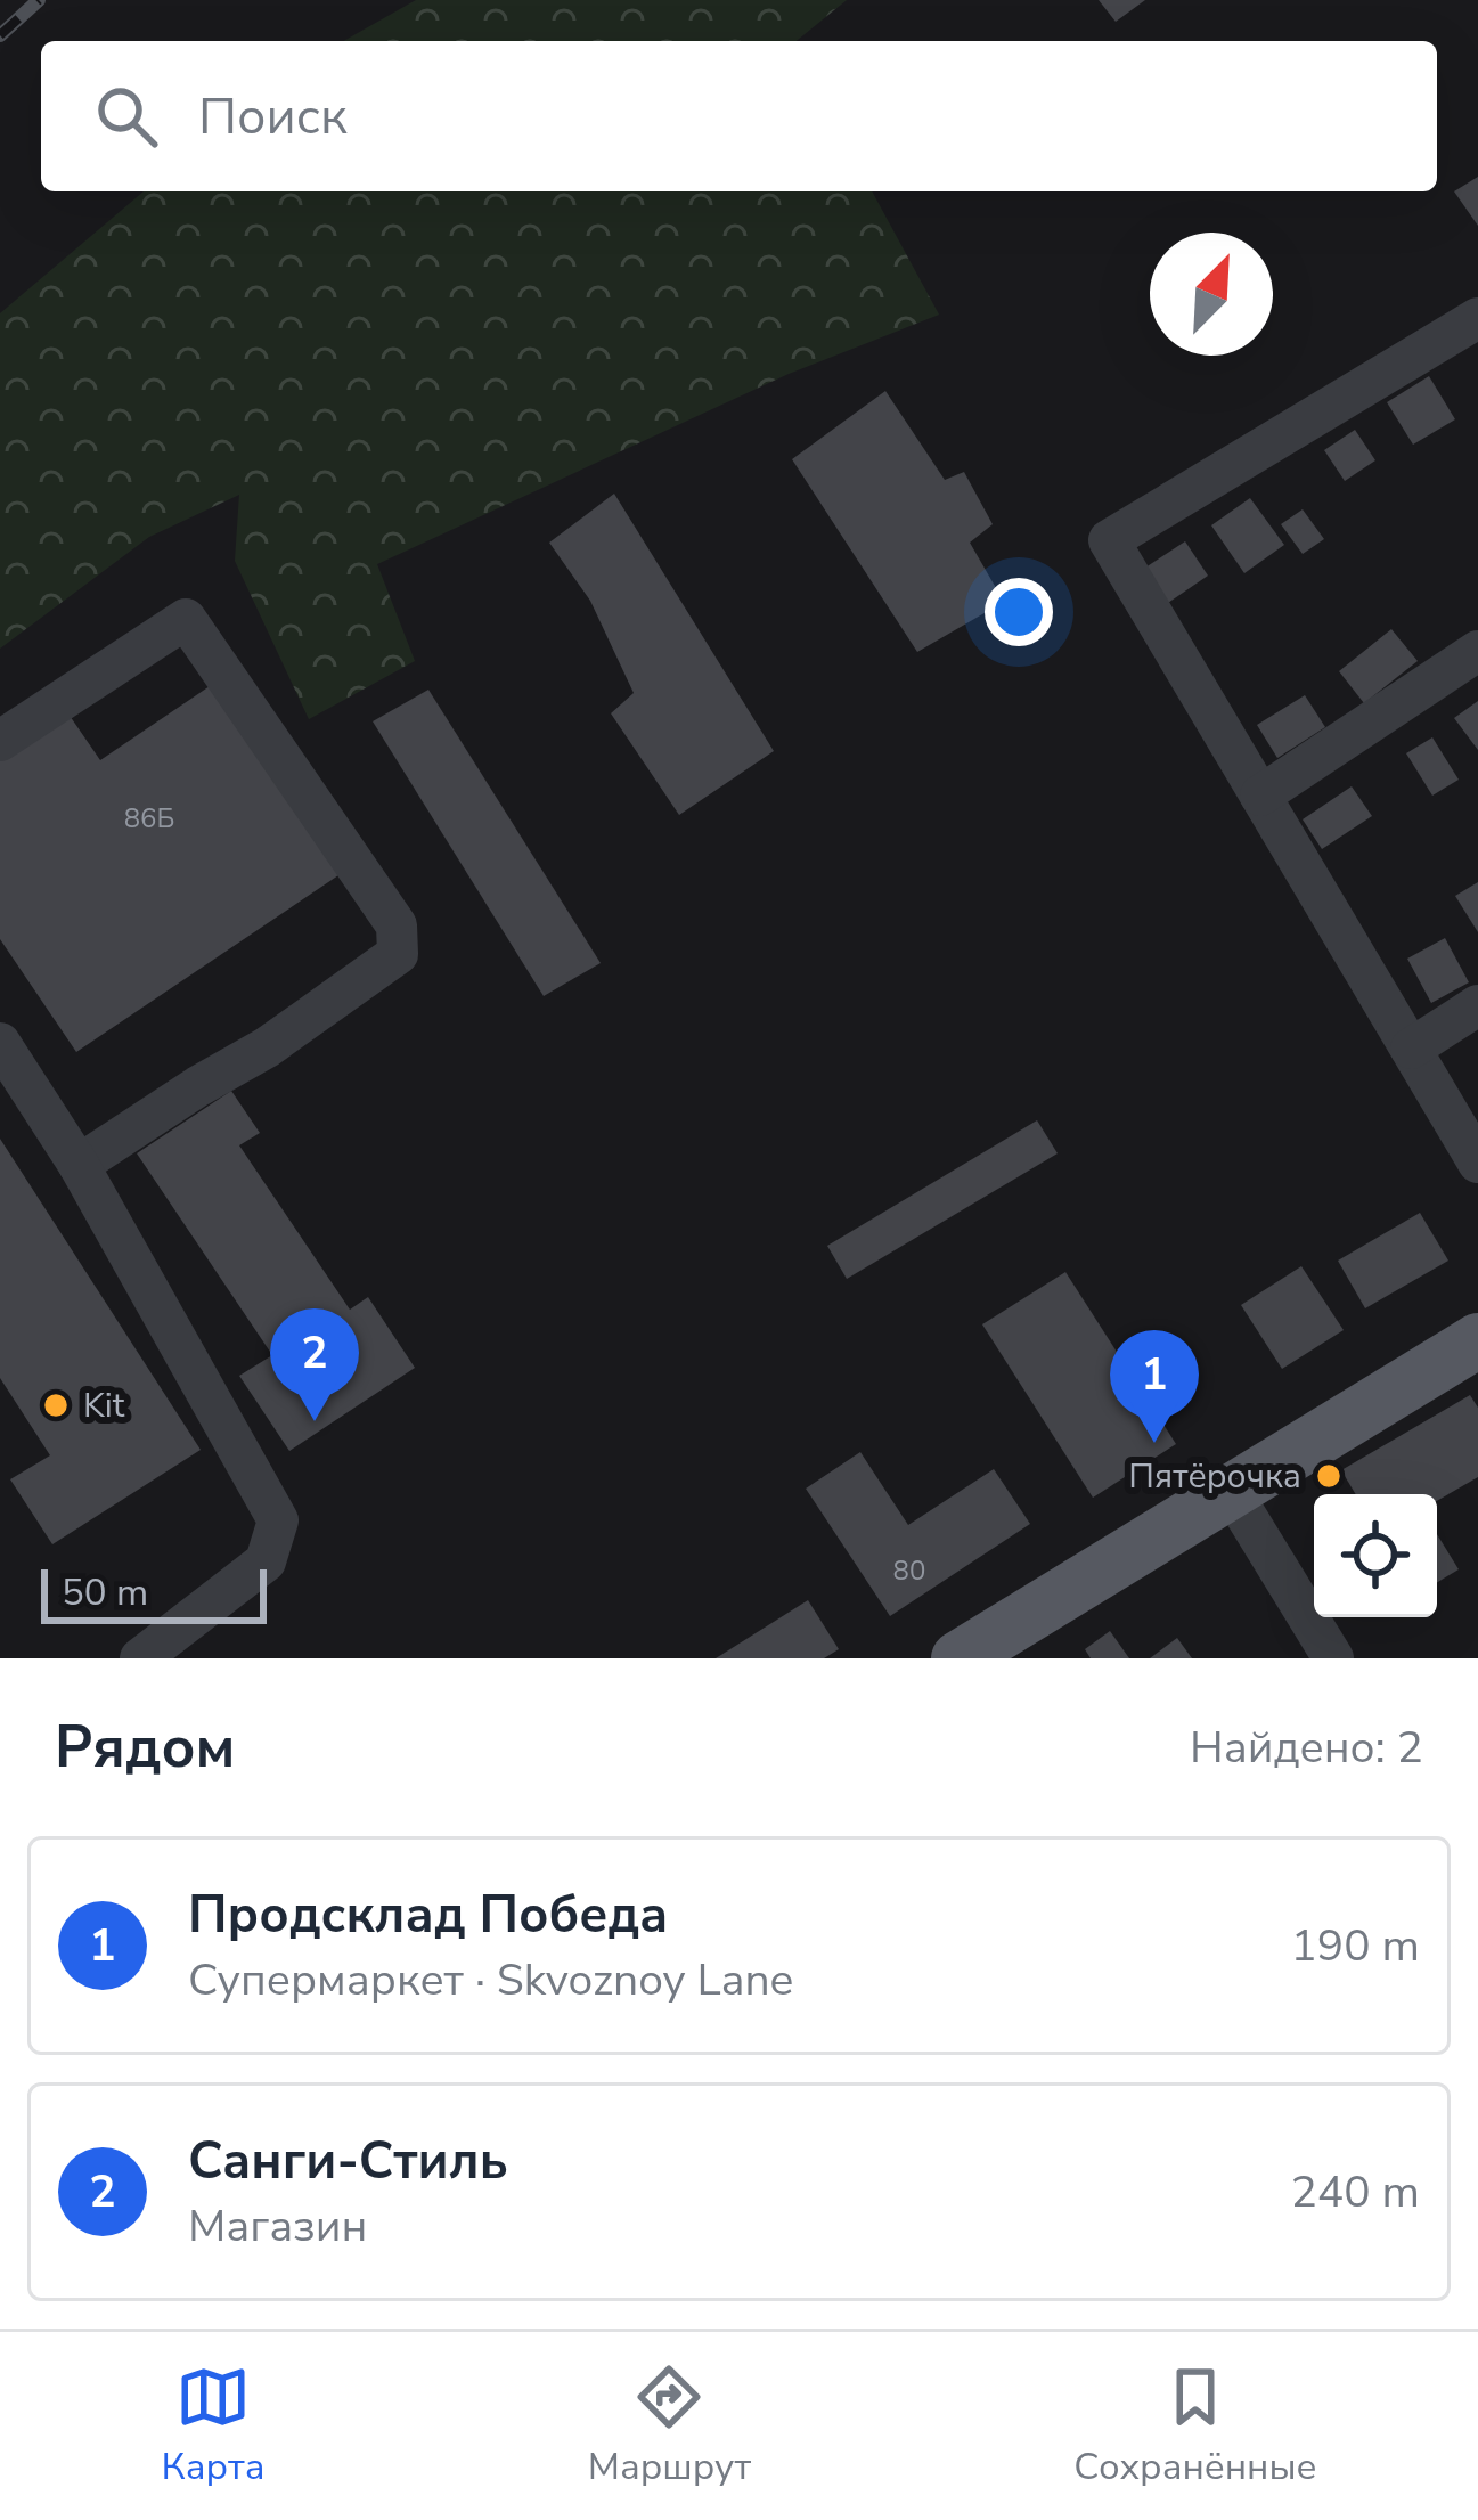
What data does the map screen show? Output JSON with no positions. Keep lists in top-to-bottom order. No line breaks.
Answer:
{"places":["Kit","Пятёрочка"],"house_numbers":["86Б","80"],"scale_bar":"50 m","north":"top right","page":{"search":"Поиск","pins":["2","1"],"scale":"50 m","heading":["Рядом","Найдено: 2"],"list":[{"mark":"1","name":"Продсклад Победа","note":"Супермаркет · Skvoznoy Lane","value":"190 m"},{"mark":"2","name":"Санги-Стиль","note":"Магазин","value":"240 m"}],"nav":["Карта","Маршрут","Сохранённые"]}}
